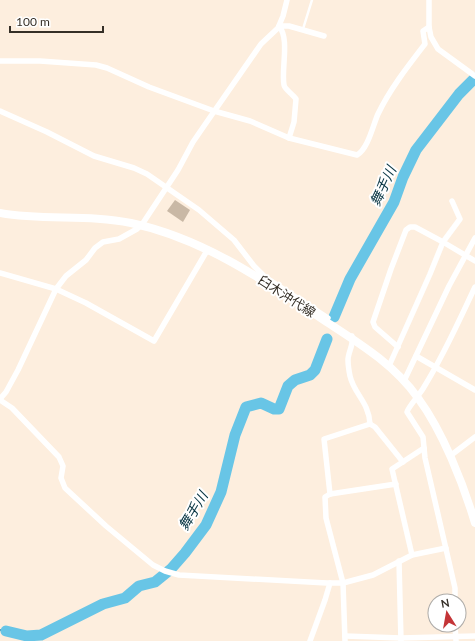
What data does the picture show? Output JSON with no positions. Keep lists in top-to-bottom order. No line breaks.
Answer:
{"streets":{"main road":["臼木沖代線"]},"water":["舞手川"],"scale_bar":"100 m","north":"top"}
